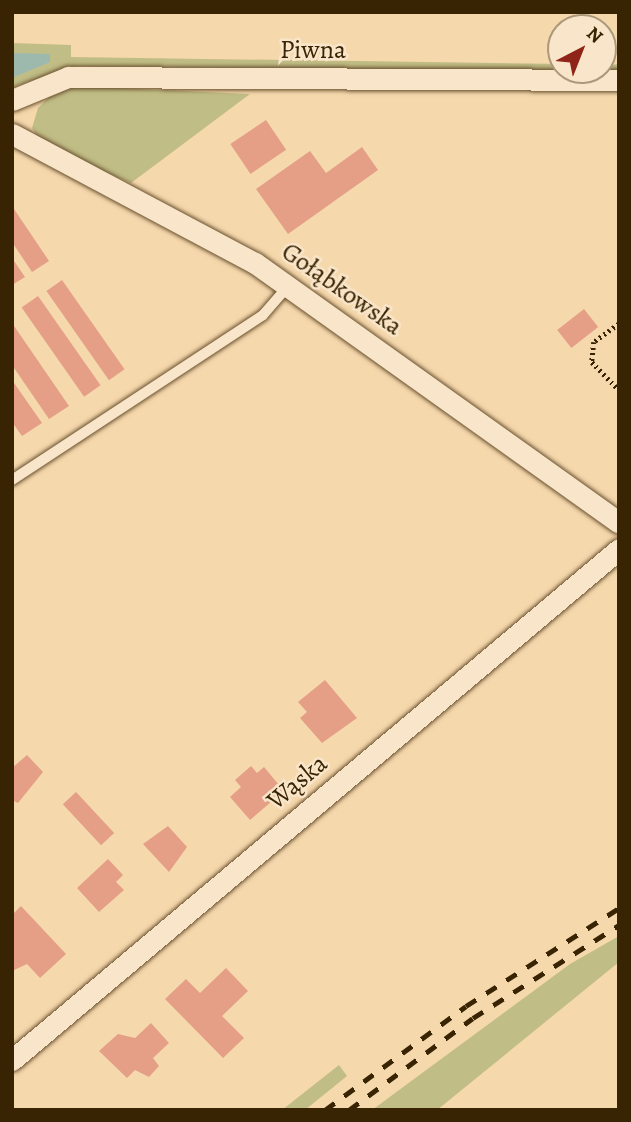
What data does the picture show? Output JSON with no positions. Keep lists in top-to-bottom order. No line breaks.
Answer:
{"streets":{"street":["Piwna","Gołąbkowska","Wąska"]},"north":"top right"}
